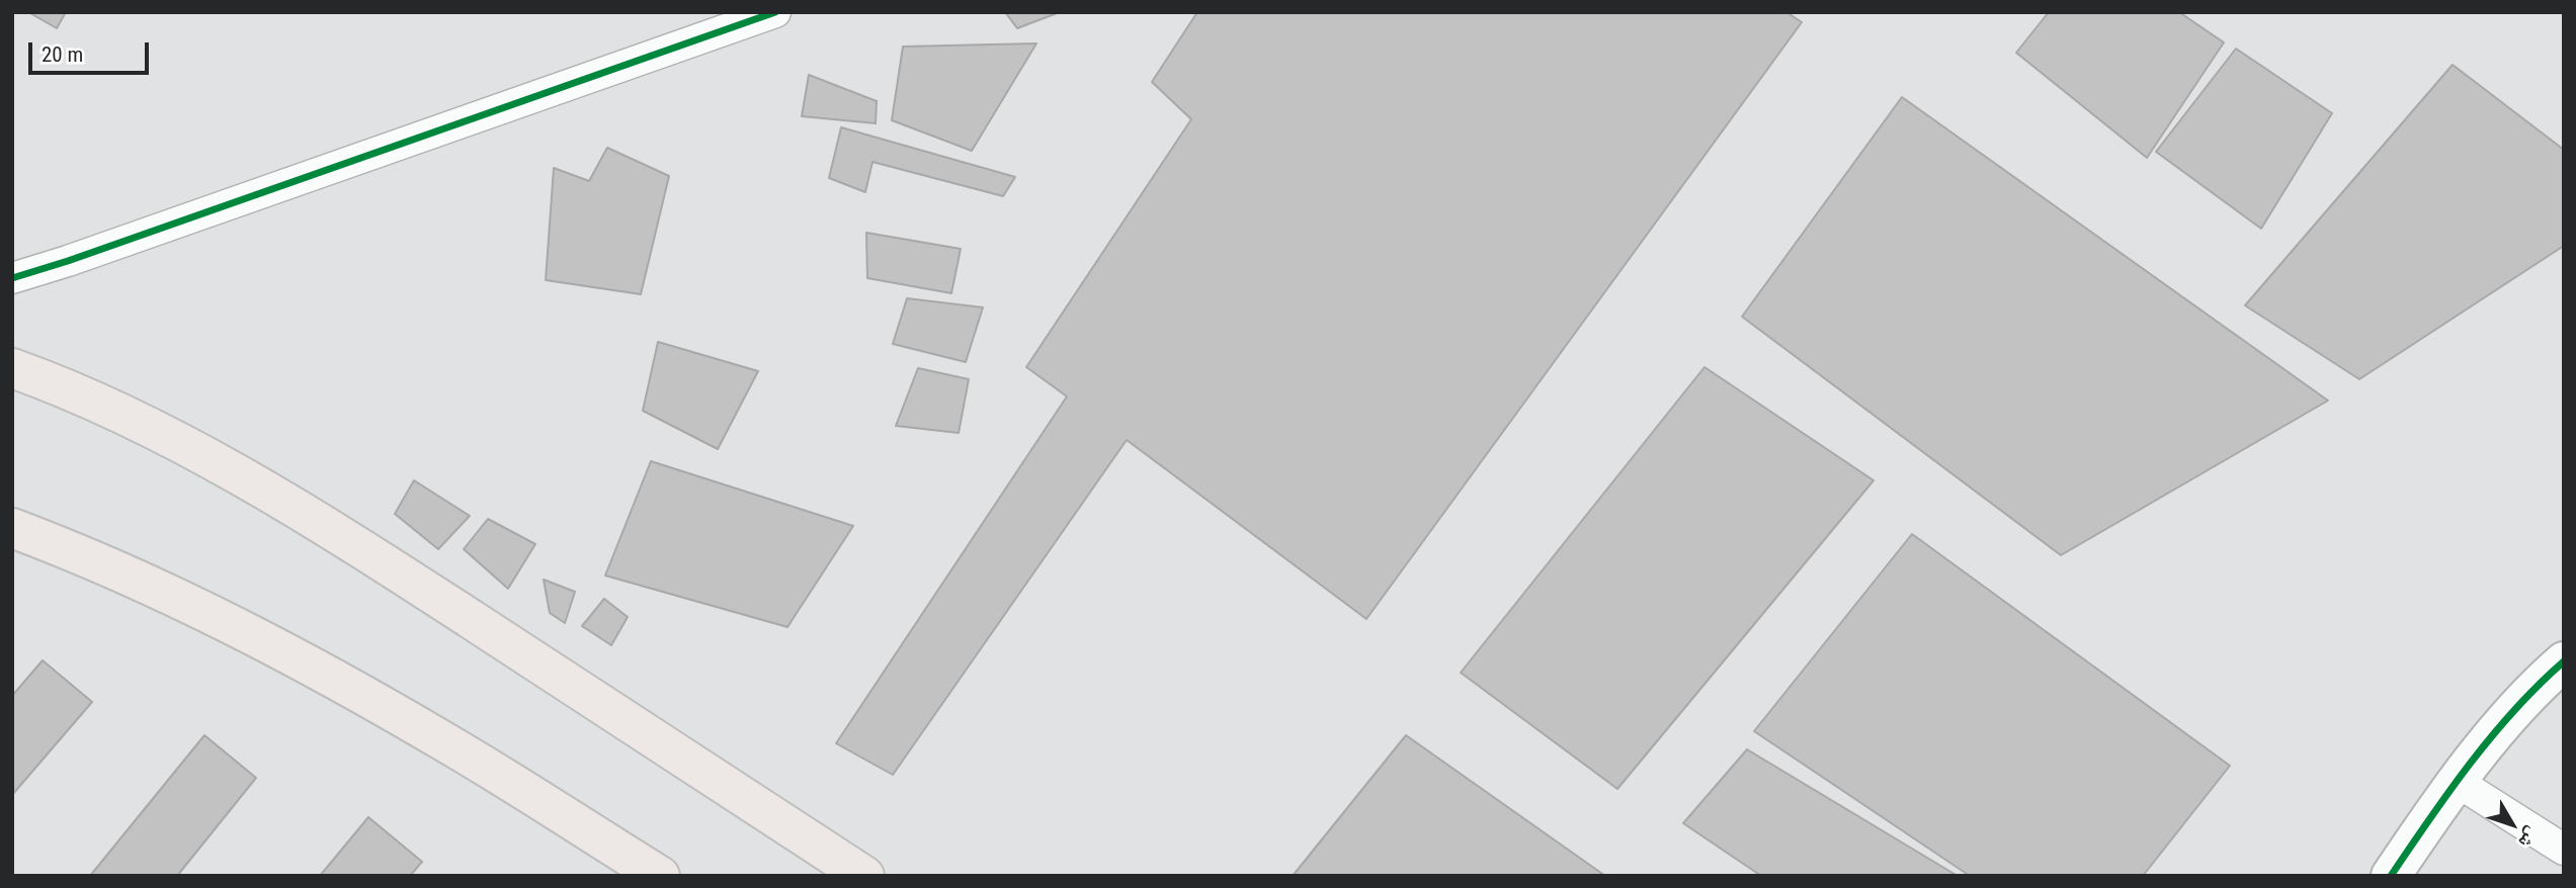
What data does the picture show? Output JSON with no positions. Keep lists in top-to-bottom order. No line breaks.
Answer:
{"scale_bar":"20 m","north":"bottom right"}
